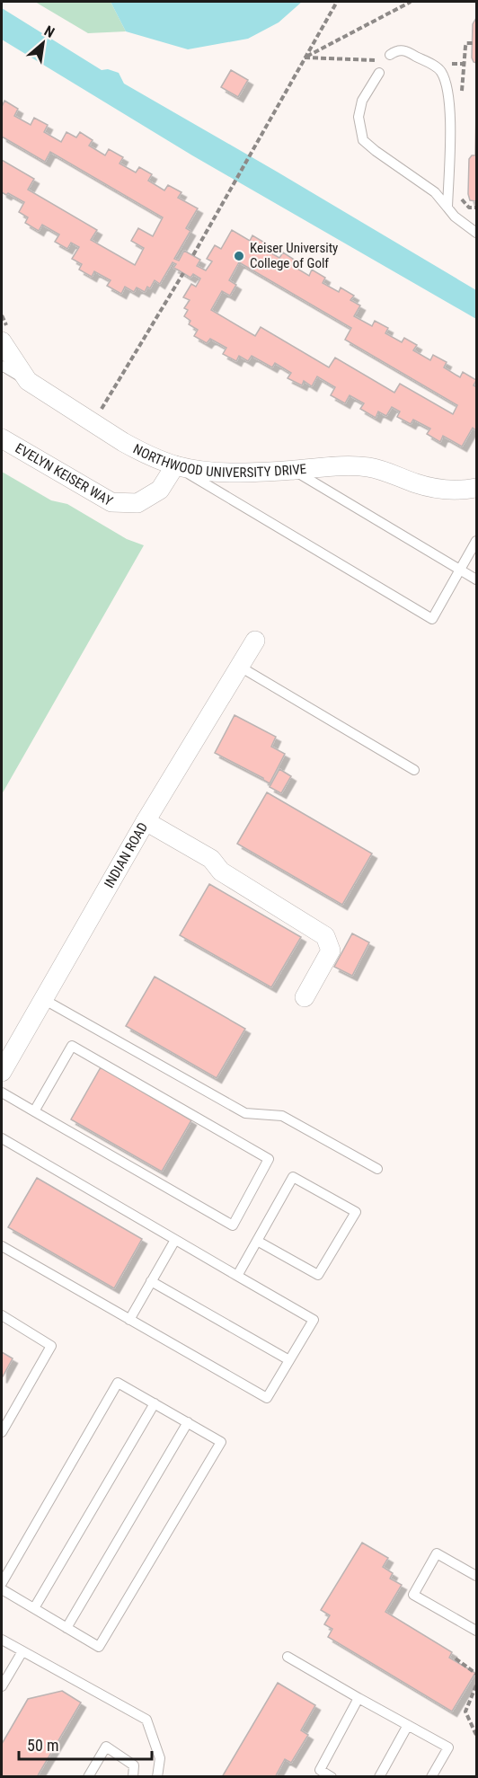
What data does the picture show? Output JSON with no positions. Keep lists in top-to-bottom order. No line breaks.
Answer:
{"streets":{"street":["NORTHWOOD UNIVERSITY DRIVE","EVELYN KEISER WAY","INDIAN ROAD"]},"crossings":[["NORTHWOOD UNIVERSITY DRIVE","EVELYN KEISER WAY"]],"places":["Keiser University College of Golf"],"scale_bar":"50 m","north":"top right"}
